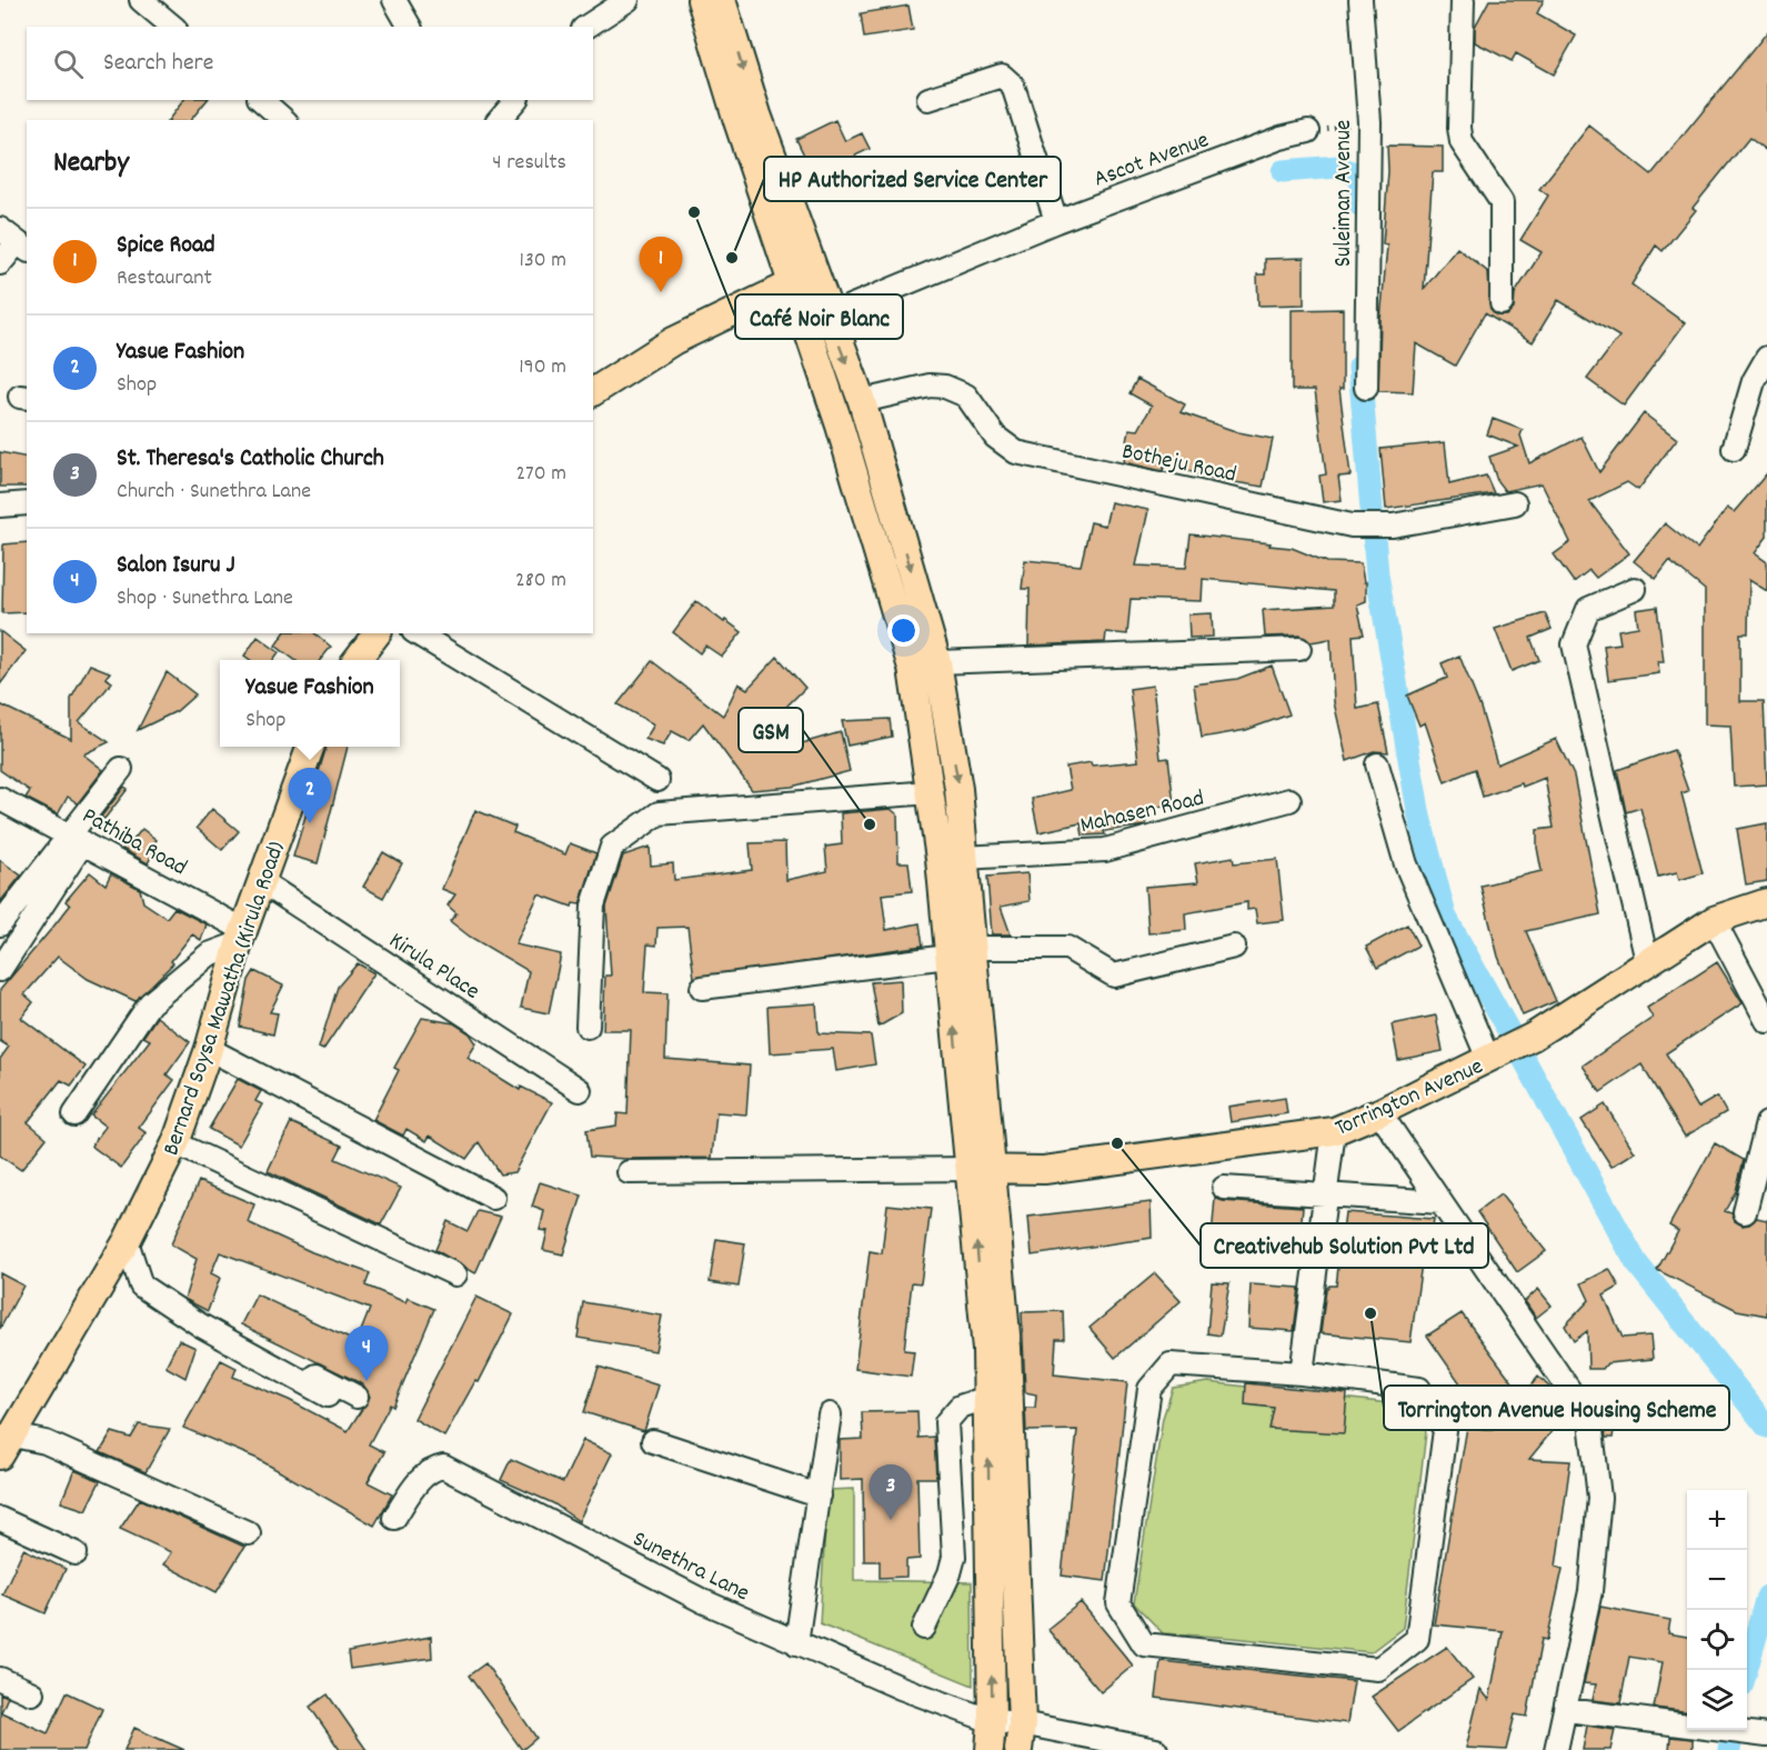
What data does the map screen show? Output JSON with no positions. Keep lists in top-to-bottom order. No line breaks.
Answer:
{"streets":{"main road":["Bernard Soysa Mawatha (Kirula Road)","Torrington Avenue"],"street":["Ascot Avenue","Suleiman Avenue","Botheju Road","Mahasen Road","Pathiba Road","Kirula Place","Sunethra Lane"]},"crossings":[["Pathiba Road","Bernard Soysa Mawatha (Kirula Road)"],["Kirula Place","Bernard Soysa Mawatha (Kirula Road)"]],"places":["Café Noir Blanc","HP Authorized Service Center","GSM","Creativehub Solution Pvt Ltd","Torrington Avenue Housing Scheme"],"page":{"search":"Search here","heading":["Nearby","4 results"],"list":[{"mark":"1","name":"Spice Road","note":"Restaurant","value":"130 m"},{"mark":"2","name":"Yasue Fashion","note":"Shop","value":"190 m"},{"mark":"3","name":"St. Theresa's Catholic Church","note":"Church · Sunethra Lane","value":"270 m"},{"mark":"4","name":"Salon Isuru J","note":"Shop · Sunethra Lane","value":"280 m"}],"pins":["1","2","4","3"],"popup":["Yasue Fashion","Shop"],"map_buttons":["+","−"]}}
